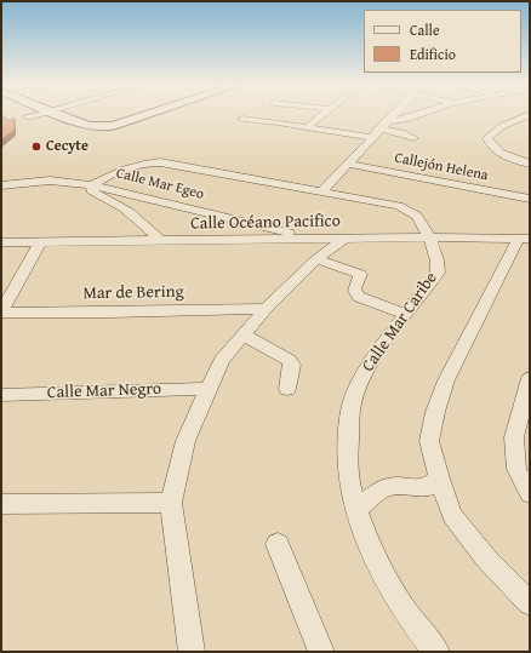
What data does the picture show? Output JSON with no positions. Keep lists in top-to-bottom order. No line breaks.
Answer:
{"streets":{"street":["Callejón Helena","Calle Mar Egeo","Calle Océano Pacifico","Mar de Bering","Calle Mar Caribe","Calle Mar Negro"]},"crossings":[["Calle Mar Egeo","Calle Océano Pacifico"],["Calle Mar Egeo","Calle Mar Caribe"],["Calle Océano Pacifico","Calle Mar Caribe"]],"places":["Cecyte"],"legend":["Calle","Edificio"]}
